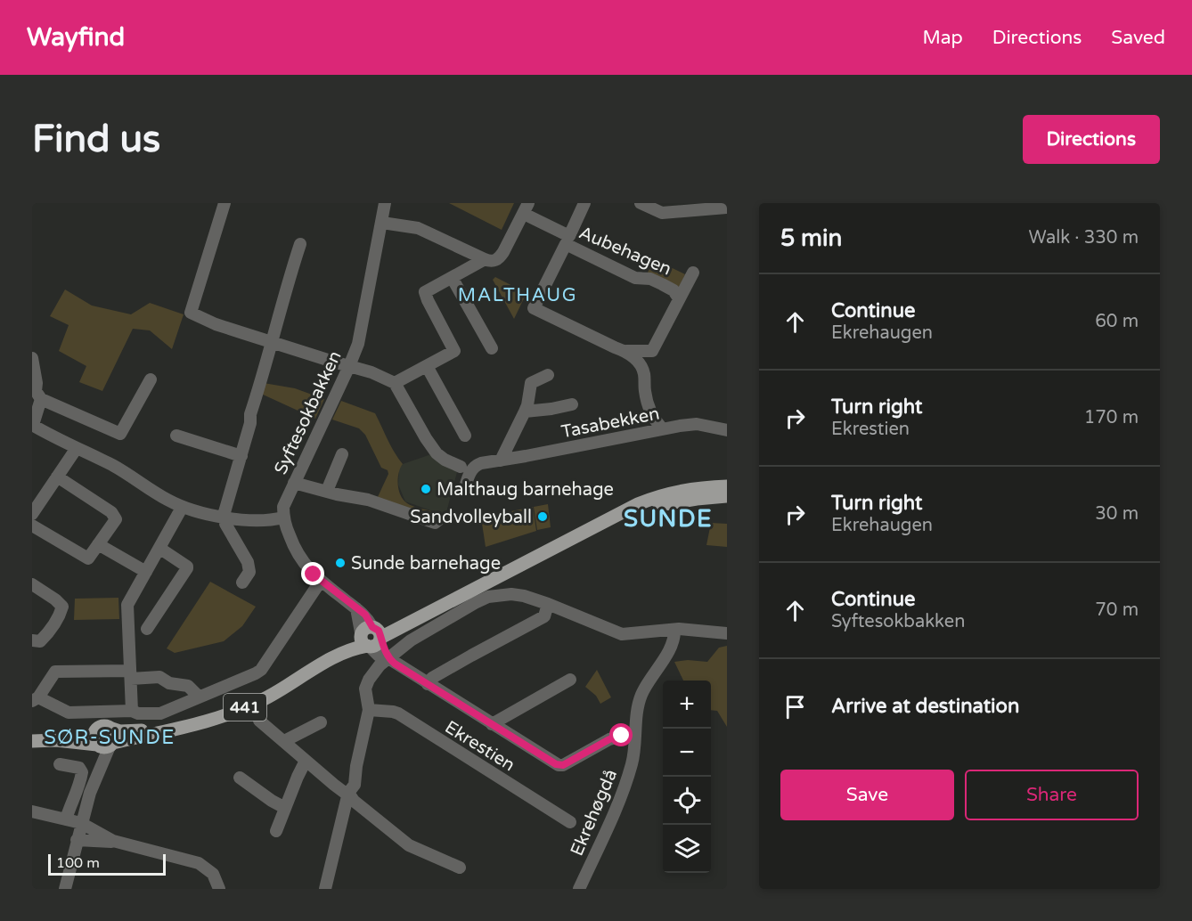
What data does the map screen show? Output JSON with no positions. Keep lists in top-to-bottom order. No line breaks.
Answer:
{"streets":{"main road":["441"],"street":["Aubehagen","Syftesokbakken","Tasabekken","Ekrestien","Ekrehøgdå"]},"crossings":[["Aubehagen","Tasabekken"]],"districts":["MALTHAUG","SUNDE","SØR-SUNDE"],"places":["Malthaug barnehage","Sandvolleyball","Sunde barnehage"],"scale_bar":"100 m","page":{"header":"Wayfind","nav":["Map","Directions","Saved"],"buttons":["Directions",["Save","Share"]],"title":"Find us","heading":["5 min","Walk · 330 m"],"list":[["Continue","Ekrehaugen","60 m"],["Turn right","Ekrestien","170 m"],["Turn right","Ekrehaugen","30 m"],["Continue","Syftesokbakken","70 m"],"Arrive at destination"],"map_buttons":["+","−"],"scale":"100 m"}}
